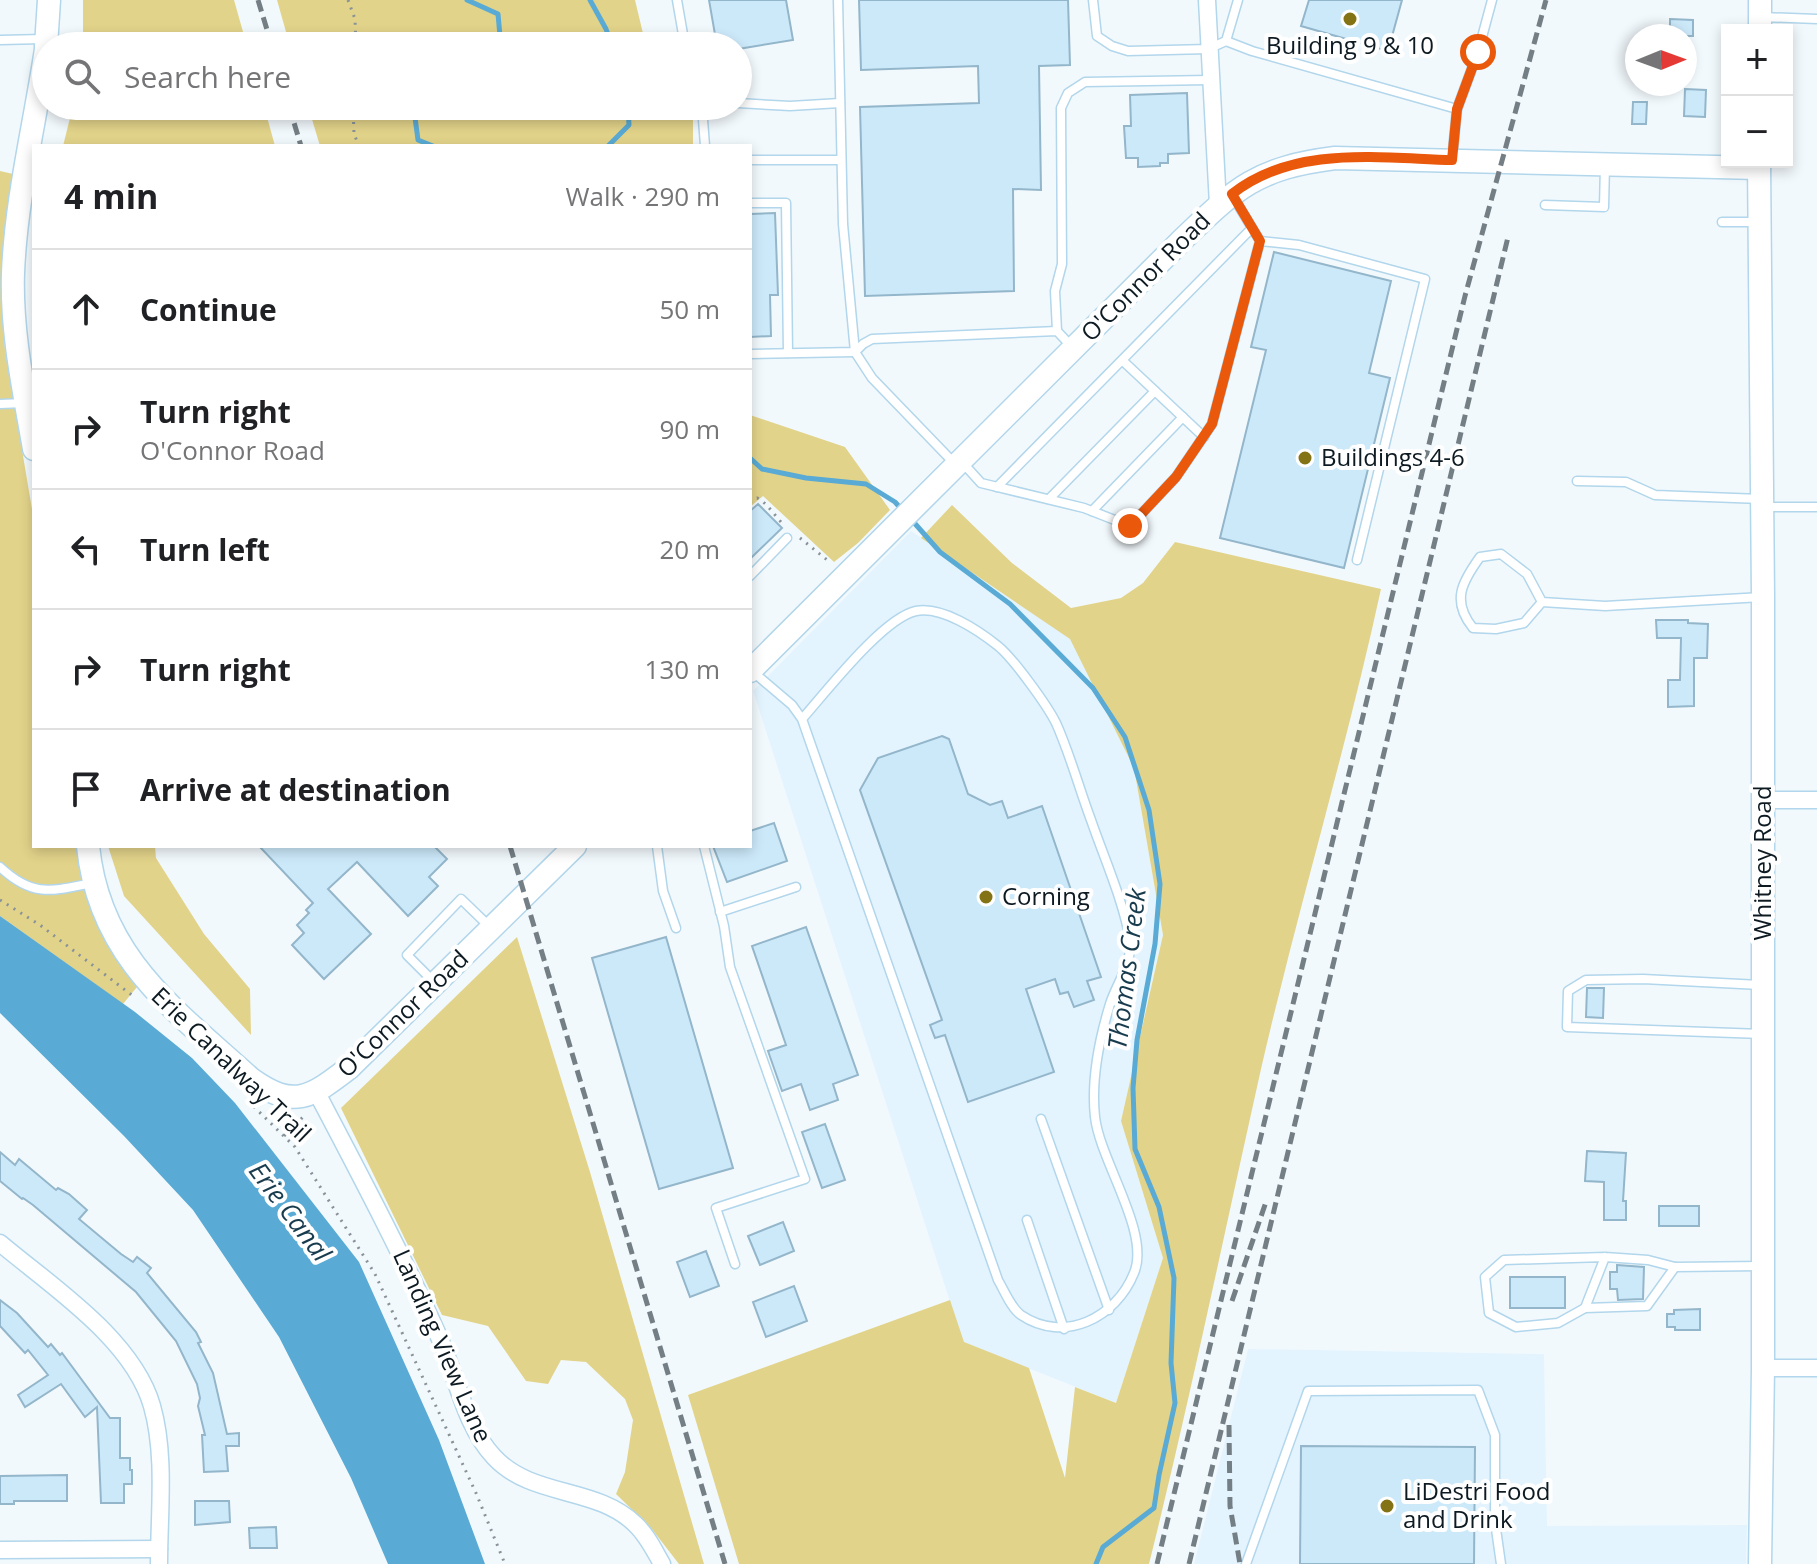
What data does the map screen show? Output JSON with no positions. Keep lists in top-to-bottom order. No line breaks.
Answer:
{"streets":{"street":["O'Connor Road","Whitney Road","Landing View Lane"],"path":["Erie Canalway Trail"]},"crossings":[["O'Connor Road","Landing View Lane"]],"water":["Thomas Creek","Erie Canal"],"places":["Building 9 & 10","Buildings 4-6","Corning","LiDestri Food and Drink"],"north":"right","page":{"map_buttons":["+","−"],"search":"Search here","heading":["4 min","Walk · 290 m"],"list":[["Continue","50 m"],["Turn right","O'Connor Road","90 m"],["Turn left","20 m"],["Turn right","130 m"],"Arrive at destination"]}}
